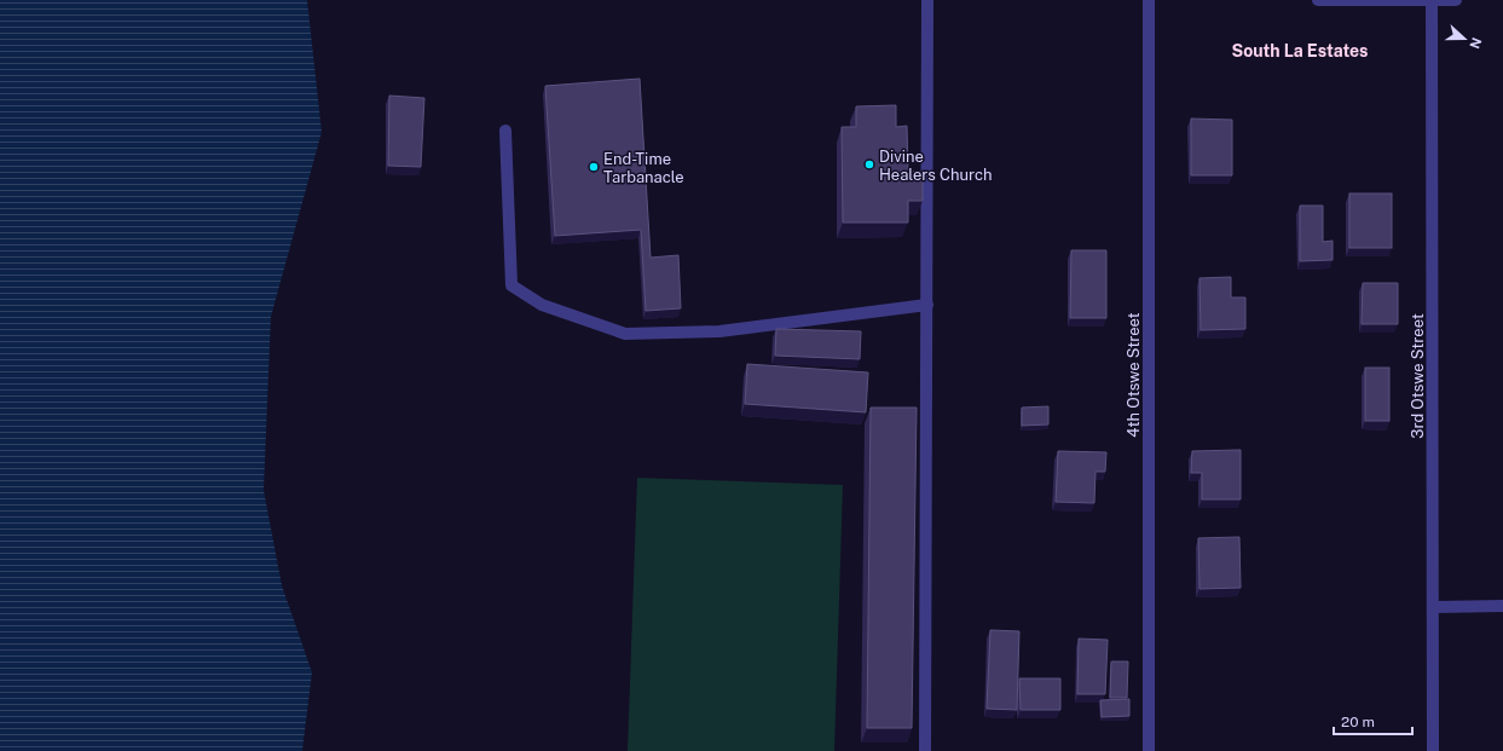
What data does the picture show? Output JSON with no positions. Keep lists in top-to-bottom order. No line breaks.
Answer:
{"streets":{"street":["4th Otswe Street","3rd Otswe Street"]},"districts":["South La Estates"],"places":["Divine Healers Church","End-Time Tarbanacle"],"scale_bar":"20 m","north":"right"}
